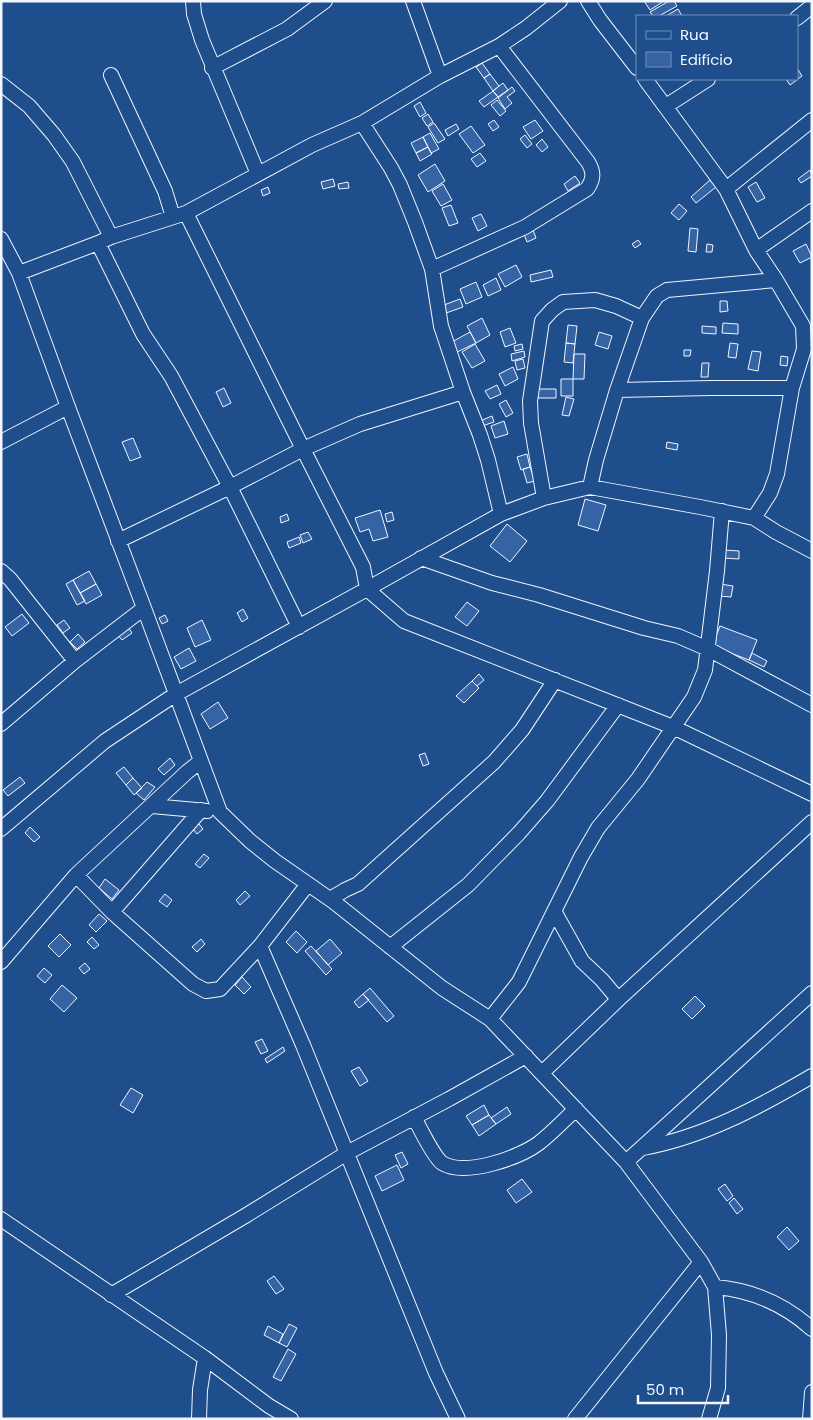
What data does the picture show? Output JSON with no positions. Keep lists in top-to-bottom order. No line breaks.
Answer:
{"legend":["Rua","Edifício"],"scale_bar":"50 m"}
